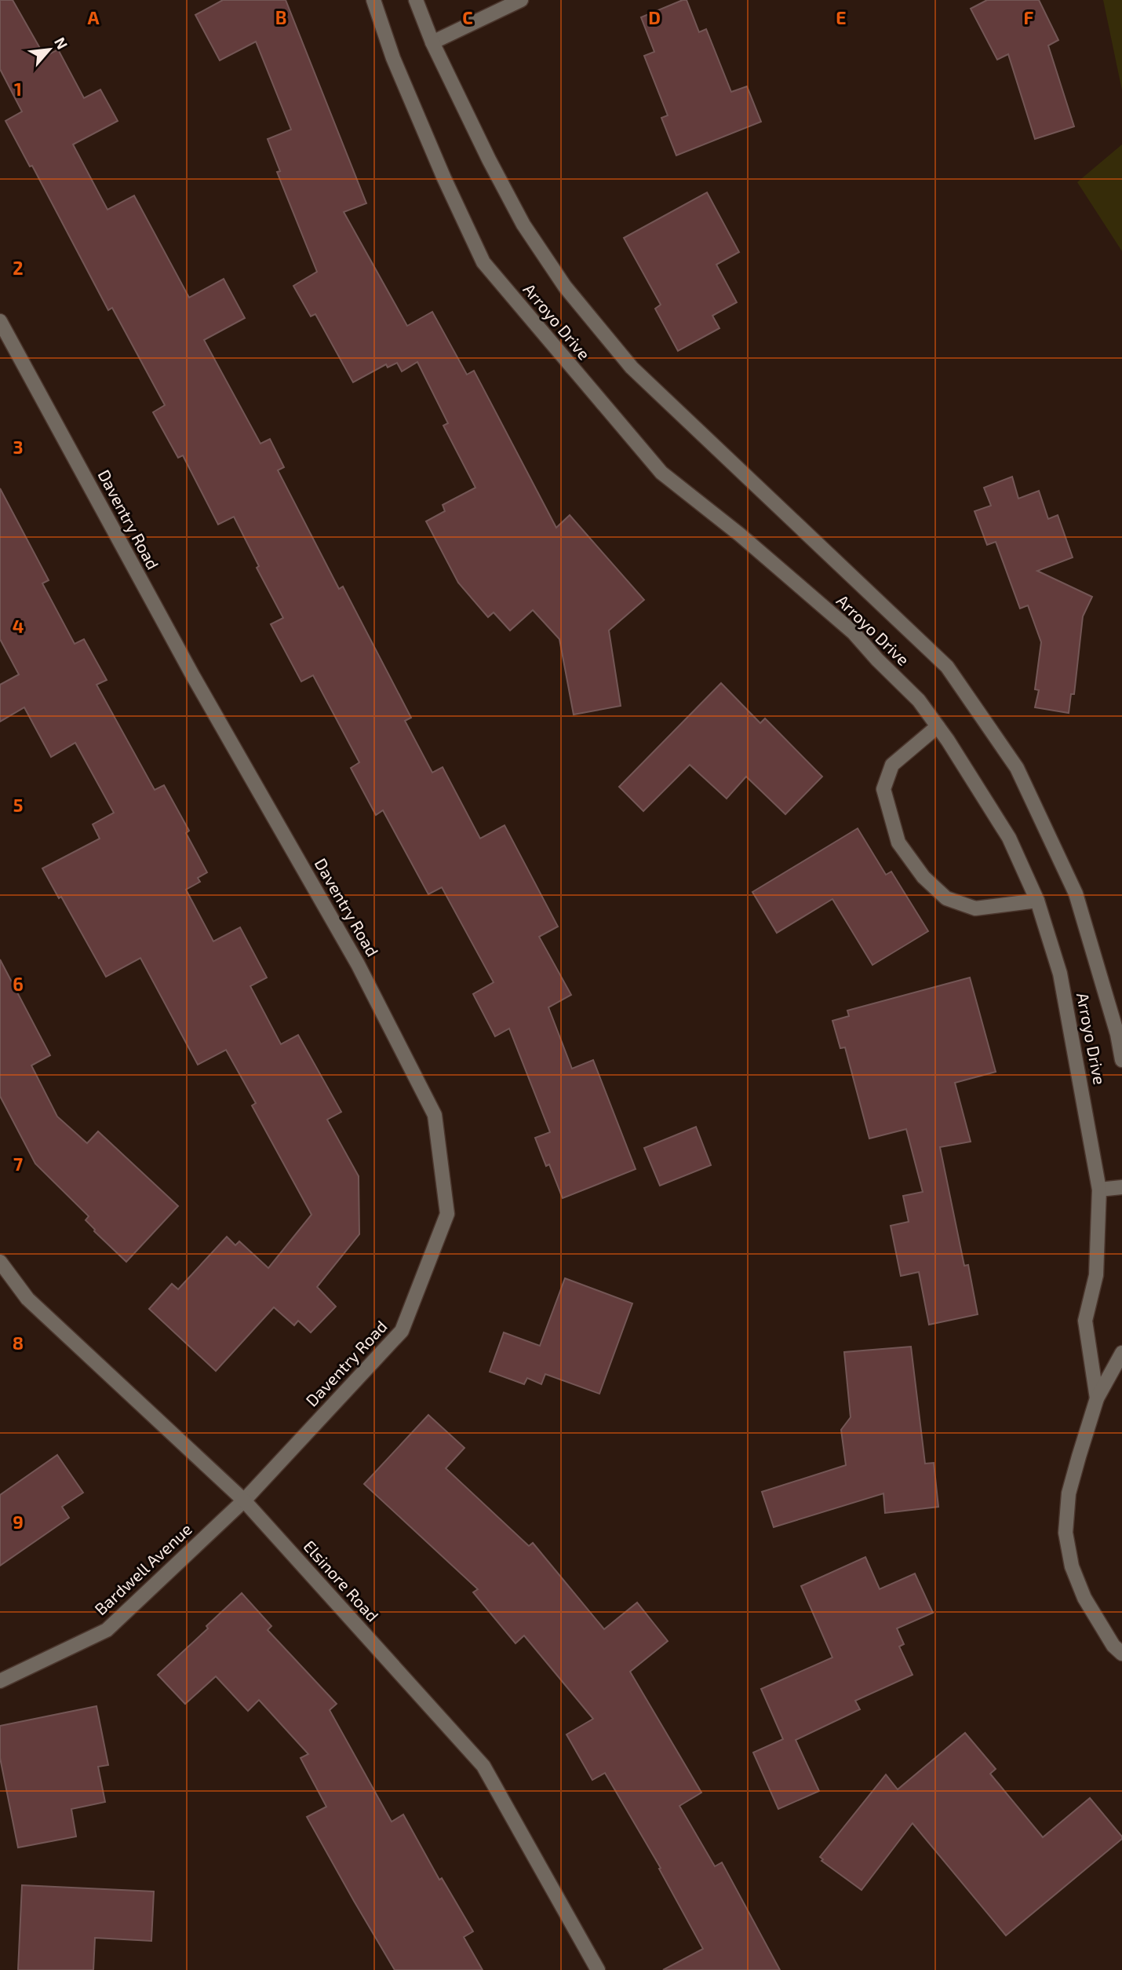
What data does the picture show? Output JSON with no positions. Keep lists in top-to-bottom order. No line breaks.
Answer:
{"streets":{"street":["Arroyo Drive","Daventry Road","Bardwell Avenue","Elsinore Road"]},"crossings":[["Daventry Road","Bardwell Avenue"],["Daventry Road","Elsinore Road"],["Bardwell Avenue","Elsinore Road"]],"north":"top right","grid":{"columns":["A","B","C","D","E","F"],"rows":["1","2","3","4","5","6","7","8","9"]}}
